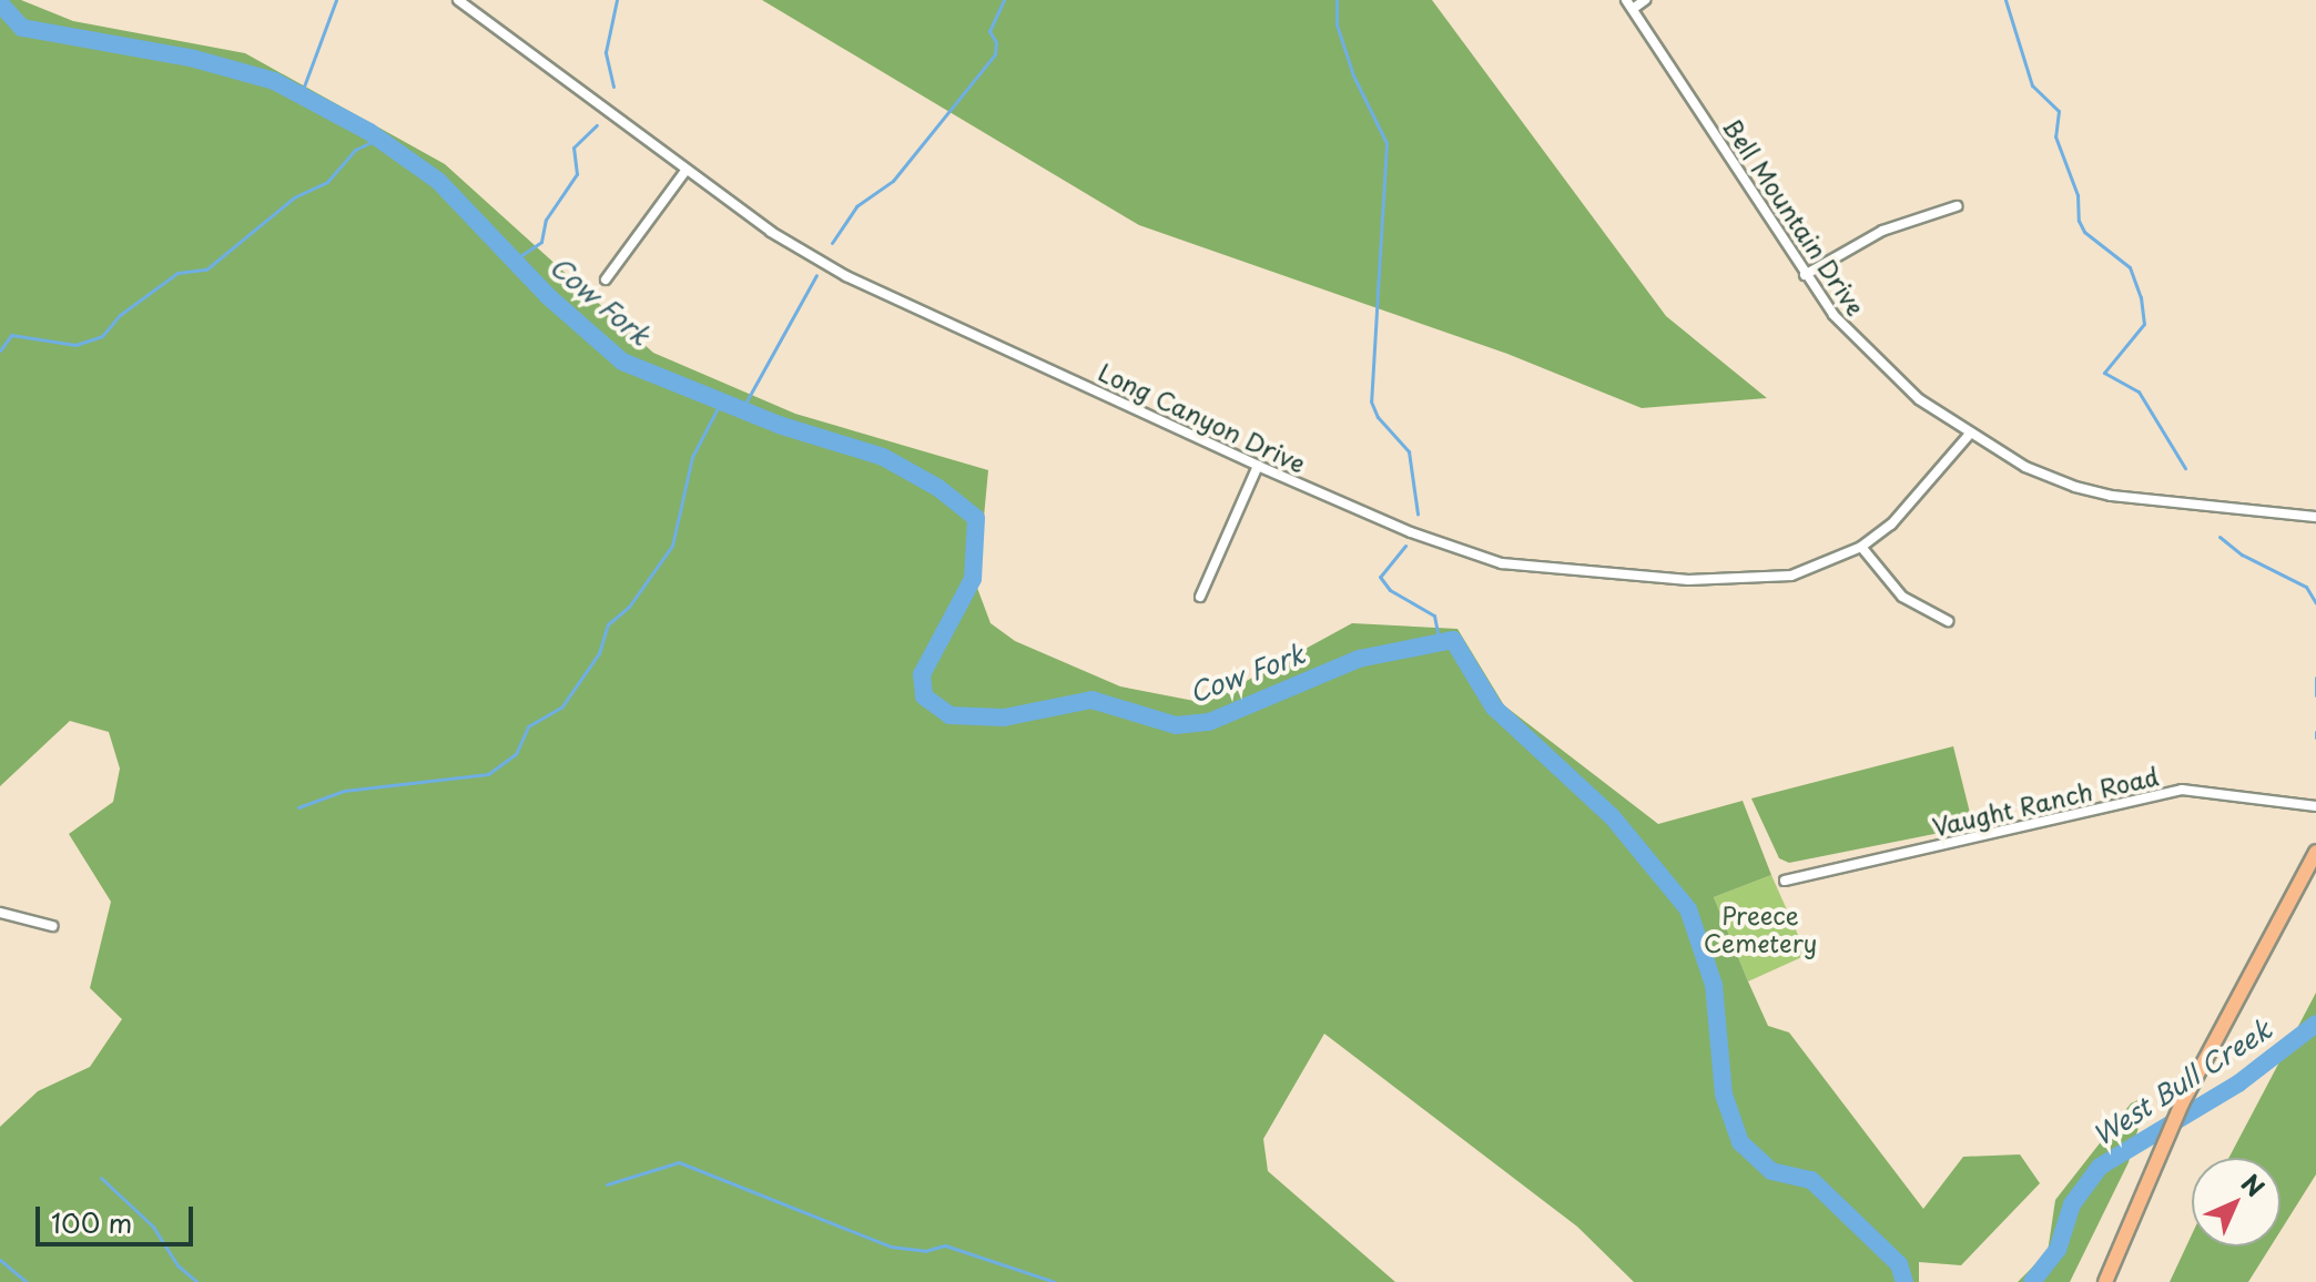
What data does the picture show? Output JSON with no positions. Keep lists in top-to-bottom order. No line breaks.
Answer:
{"streets":{"street":["Bell Mountain Drive","Long Canyon Drive","Vaught Ranch Road"]},"crossings":[["Bell Mountain Drive","Long Canyon Drive"]],"water":["Cow Fork","West Bull Creek"],"parks":["Preece Cemetery"],"scale_bar":"100 m","north":"top right"}
